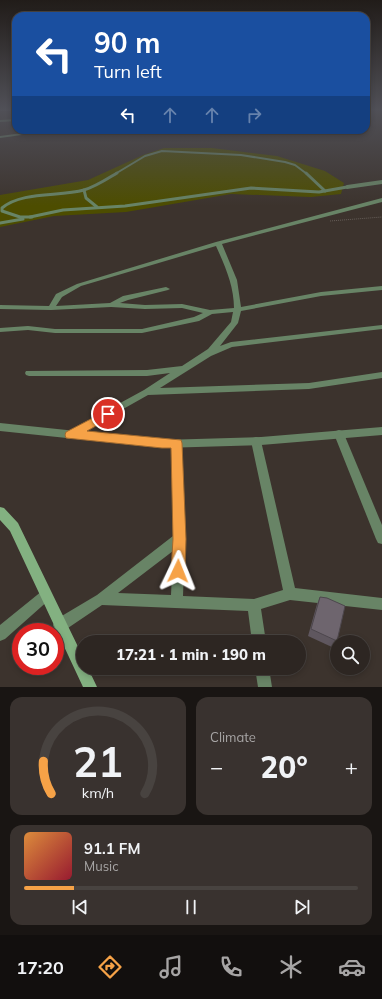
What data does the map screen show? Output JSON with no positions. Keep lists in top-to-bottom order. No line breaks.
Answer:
{"page":{"turn":["90 m","Turn left"],"limit":"30","trip":"17:21 · 1 min · 190 m","tile":"Climate","heat":["−","20°","+"],"song":["91.1 FM","Music"],"tabs":"17:20","gauge":["21","km/h"]}}
